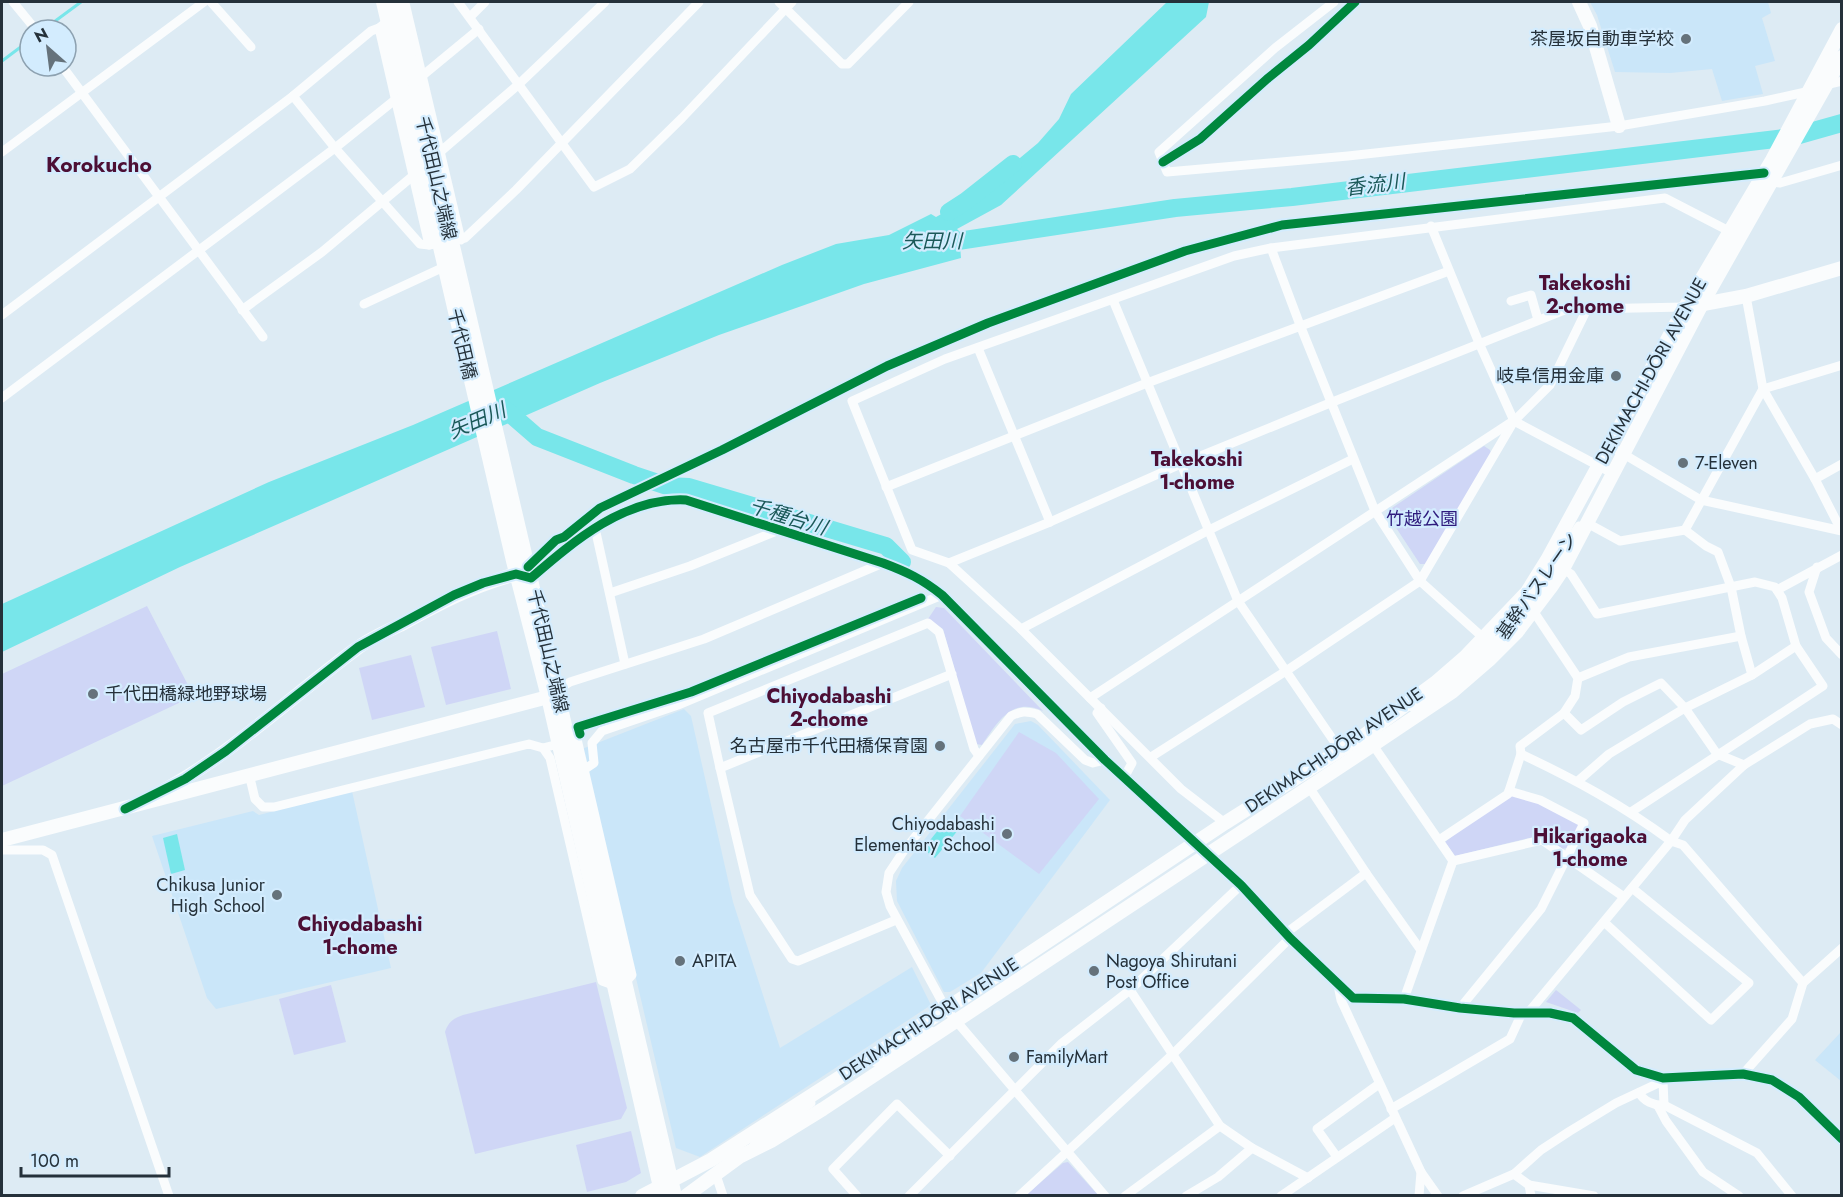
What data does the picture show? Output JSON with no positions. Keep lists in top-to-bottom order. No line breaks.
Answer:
{"streets":{"main road":["千代田山之端線","千代田橋","DEKIMACHI-DŌRI AVENUE"],"street":["基幹バスレーン"]},"crossings":[["千代田山之端線","千代田橋"],["千代田山之端線","DEKIMACHI-DŌRI AVENUE"],["DEKIMACHI-DŌRI AVENUE","基幹バスレーン"]],"districts":["Korokucho","Takekoshi 2-chome","Takekoshi 1-chome","Chiyodabashi 2-chome","Hikarigaoka 1-chome","Chiyodabashi 1-chome"],"water":["香流川","矢田川","千種台川"],"parks":["竹越公園"],"places":["茶屋坂自動車学校","岐阜信用金庫","7-Eleven","千代田橋緑地野球場","名古屋市千代田橋保育園","Chiyodabashi Elementary School","Chikusa Junior High School","APITA","Nagoya Shirutani Post Office","FamilyMart"],"scale_bar":"100 m","north":"top left"}
